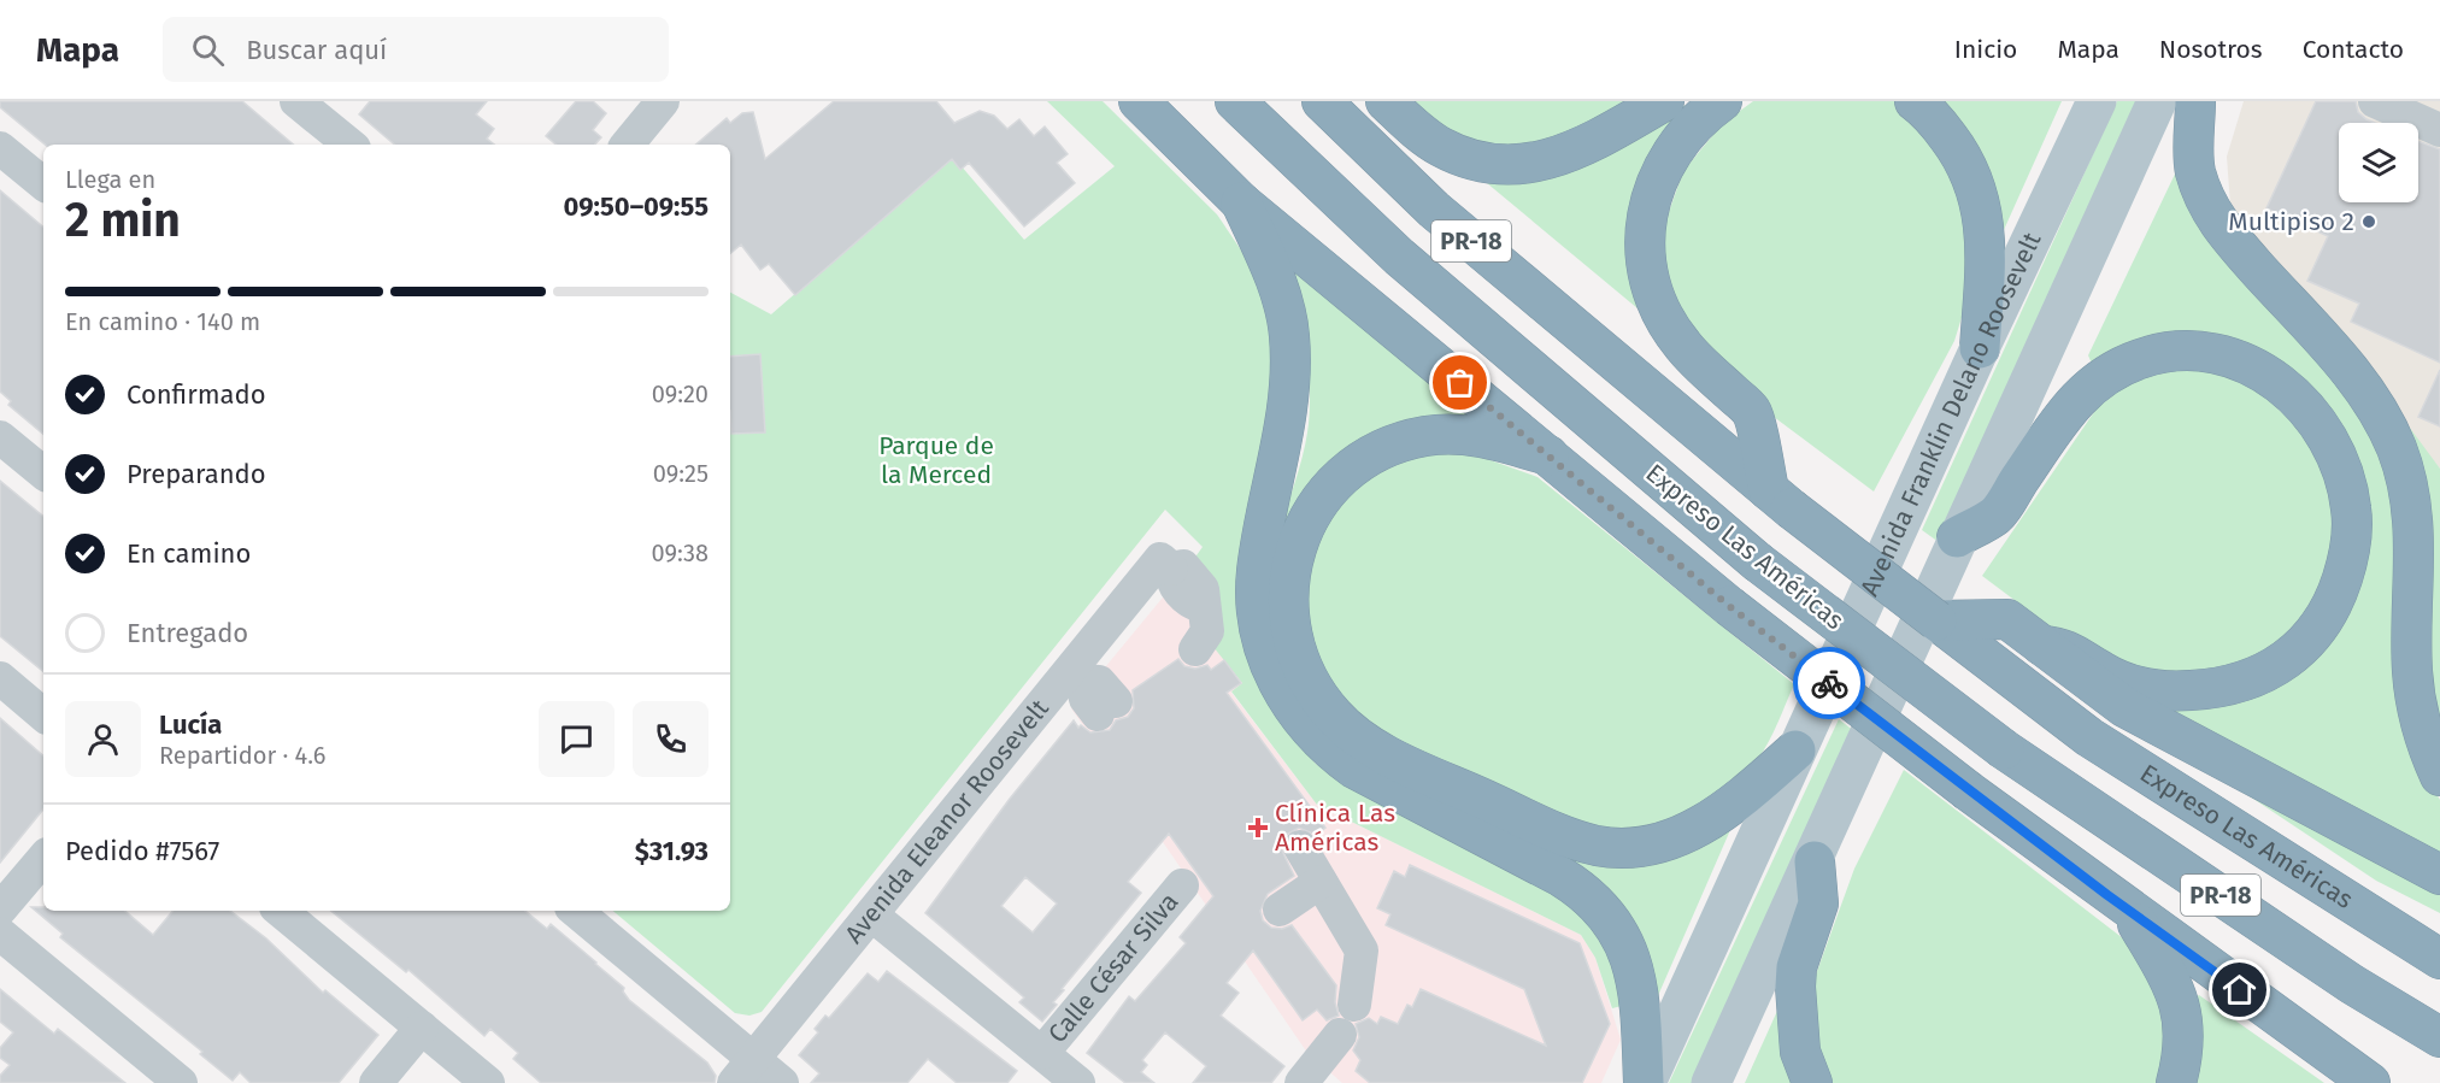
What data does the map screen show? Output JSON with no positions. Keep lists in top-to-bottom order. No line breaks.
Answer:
{"streets":{"highway":["PR-18","Expreso Las Américas"],"main road":["Avenida Franklin Delano Roosevelt"],"street":["Avenida Eleanor Roosevelt","Calle César Silva"]},"parks":["Parque de la Merced"],"places":{"other":["Multipiso 2"],"health":["Clínica Las Américas"]},"page":{"header":"Mapa","search":"Buscar aquí","nav":["Inicio","Mapa","Nosotros","Contacto"],"heading":["2 min","Llega en","09:50–09:55"],"panel":["Lucía","Repartidor · 4.6","Pedido #7567","$31.93"],"bar":"En camino · 140 m","list":[["Confirmado","09:20"],["Preparando","09:25"],["En camino","09:38"],"Entregado"]}}
